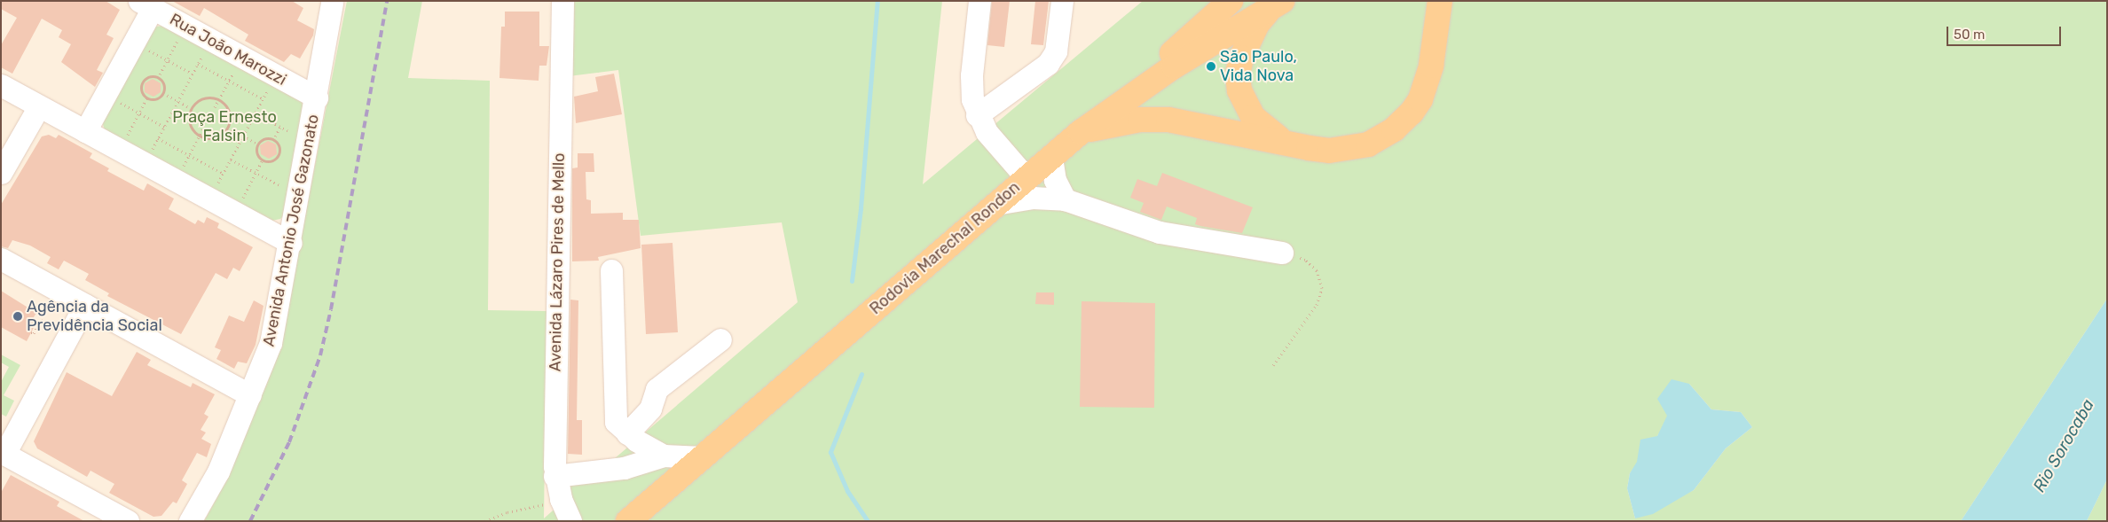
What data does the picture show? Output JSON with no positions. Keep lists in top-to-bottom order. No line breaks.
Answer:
{"streets":{"main road":["Rodovia Marechal Rondon"],"street":["Rua João Marozzi","Avenida Antonio José Gazonato","Avenida Lázaro Pires de Mello"]},"crossings":[["Rua João Marozzi","Avenida Antonio José Gazonato"]],"water":["Rio Sorocaba"],"parks":["Praça Ernesto Falsin"],"places":["São Paulo, Vida Nova","Agência da Previdência Social"],"scale_bar":"50 m"}
